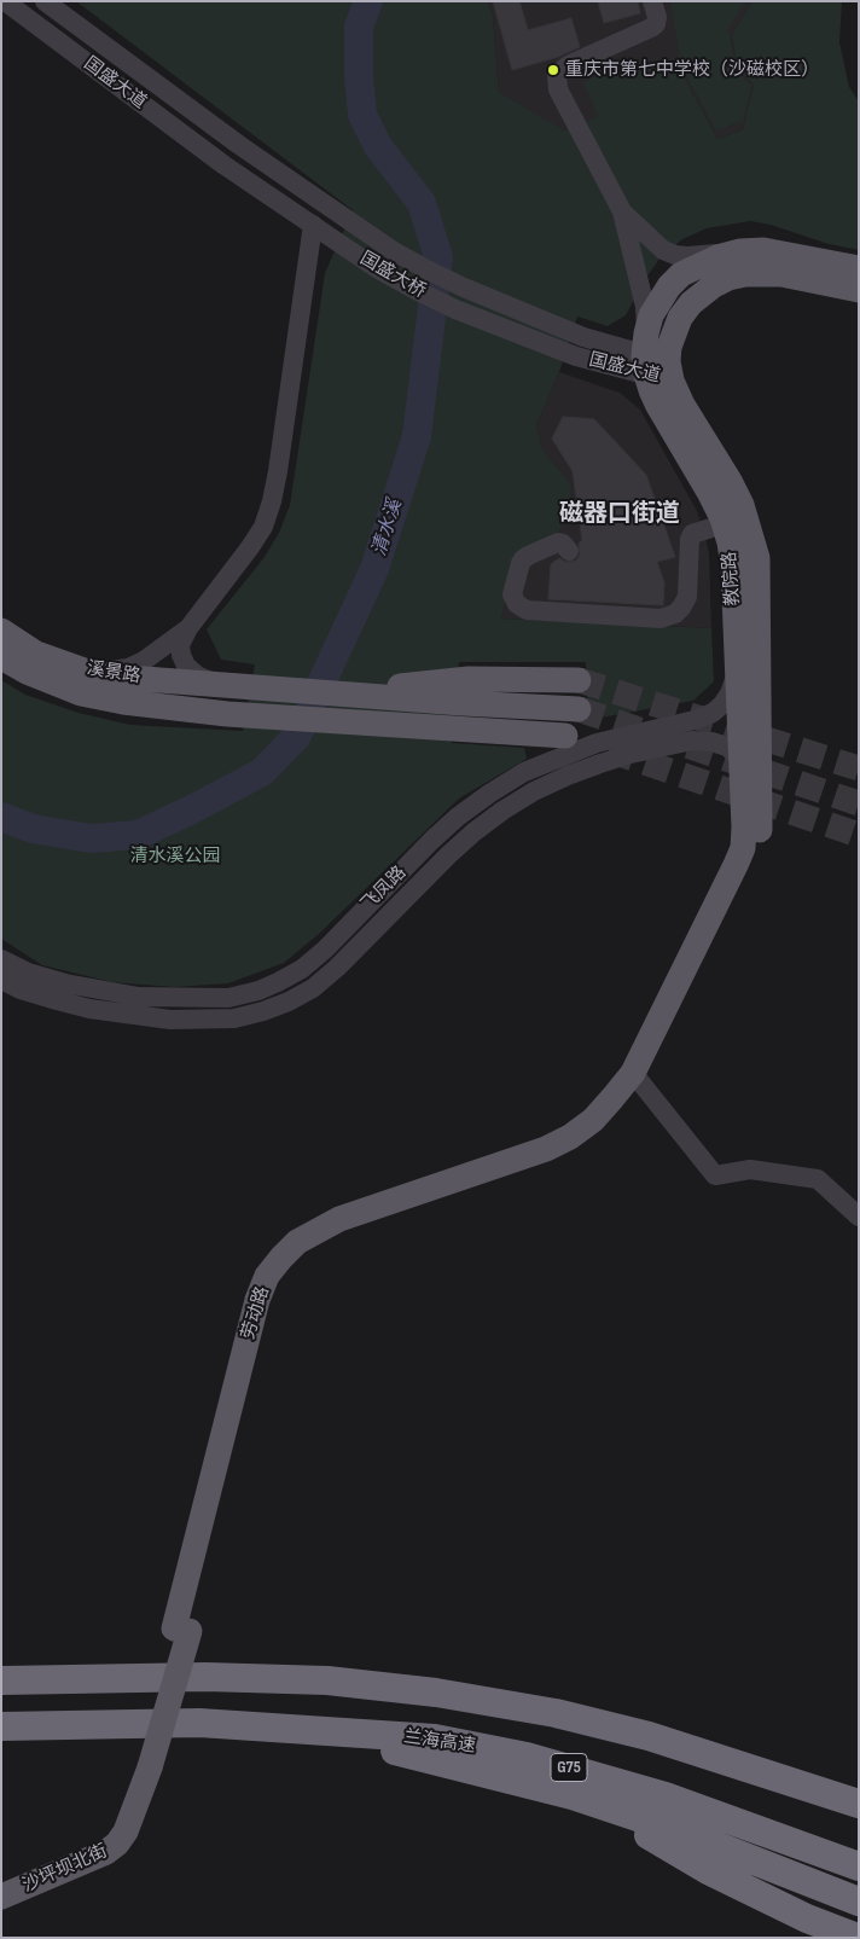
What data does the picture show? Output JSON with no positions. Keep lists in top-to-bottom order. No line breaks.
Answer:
{"streets":{"highway":["兰海高速","G75"],"main road":["教院路","溪景路","劳动路","沙坪坝北街"],"street":["国盛大道","国盛大桥","飞凤路"]},"crossings":[["国盛大道","国盛大桥"],["国盛大道","教院路"],["教院路","飞凤路"],["教院路","劳动路"],["劳动路","沙坪坝北街"]],"districts":["磁器口街道"],"water":["清水溪"],"parks":["清水溪公园"],"places":["重庆市第七中学校（沙磁校区）"]}
